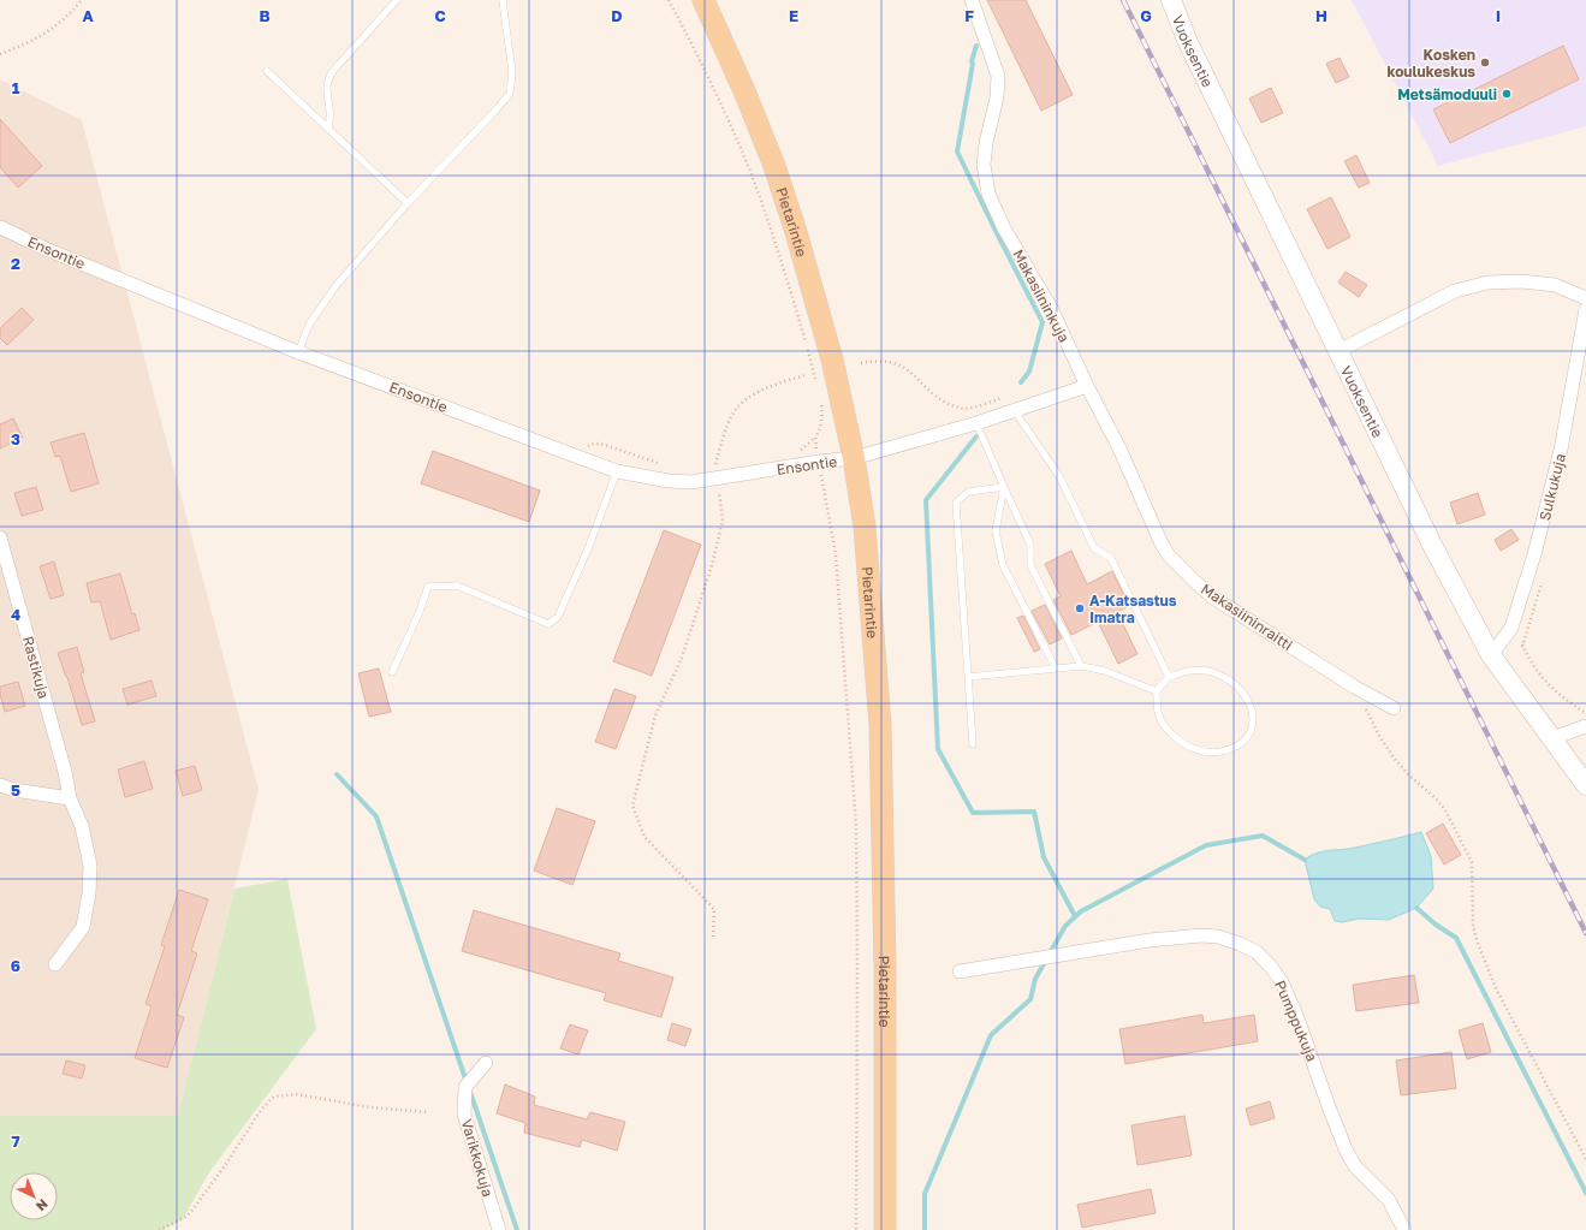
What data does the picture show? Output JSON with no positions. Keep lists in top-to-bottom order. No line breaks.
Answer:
{"streets":{"main road":["Pietarintie"],"street":["Vuoksentie","Ensontie","Makasiininkuja","Sulkukuja","Makasiininraitti","Rastikuja","Pumppukuja","Varikkokuja"]},"crossings":[["Vuoksentie","Sulkukuja"],["Pietarintie","Ensontie"],["Makasiininkuja","Makasiininraitti"]],"places":["Kosken koulukeskus","Metsämoduuli","A-Katsastus Imatra"],"north":"bottom right","grid":{"columns":["A","B","C","D","E","F","G","H","I"],"rows":["1","2","3","4","5","6","7"]}}
